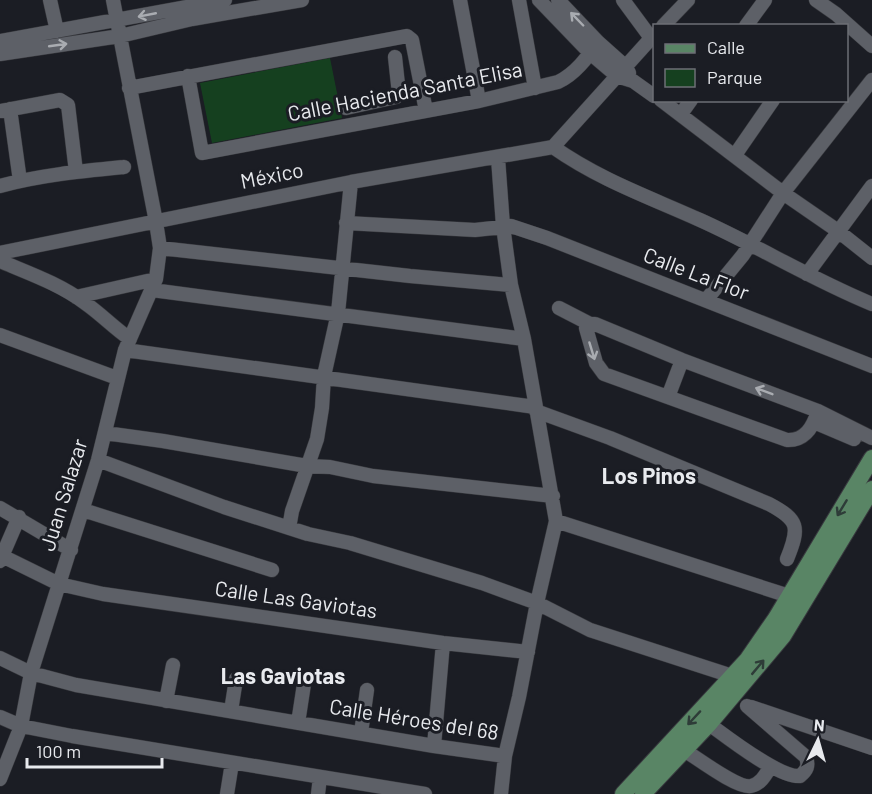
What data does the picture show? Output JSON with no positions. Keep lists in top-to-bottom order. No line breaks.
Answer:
{"streets":{"street":["Calle Hacienda Santa Elisa","México","Calle La Flor","Juan Salazar","Calle Las Gaviotas","Calle Héroes del 68"]},"crossings":[["México","Juan Salazar"],["Juan Salazar","Calle Las Gaviotas"],["Juan Salazar","Calle Héroes del 68"]],"districts":["Los Pinos","Las Gaviotas"],"legend":["Calle","Parque"],"scale_bar":"100 m","north":"top"}
